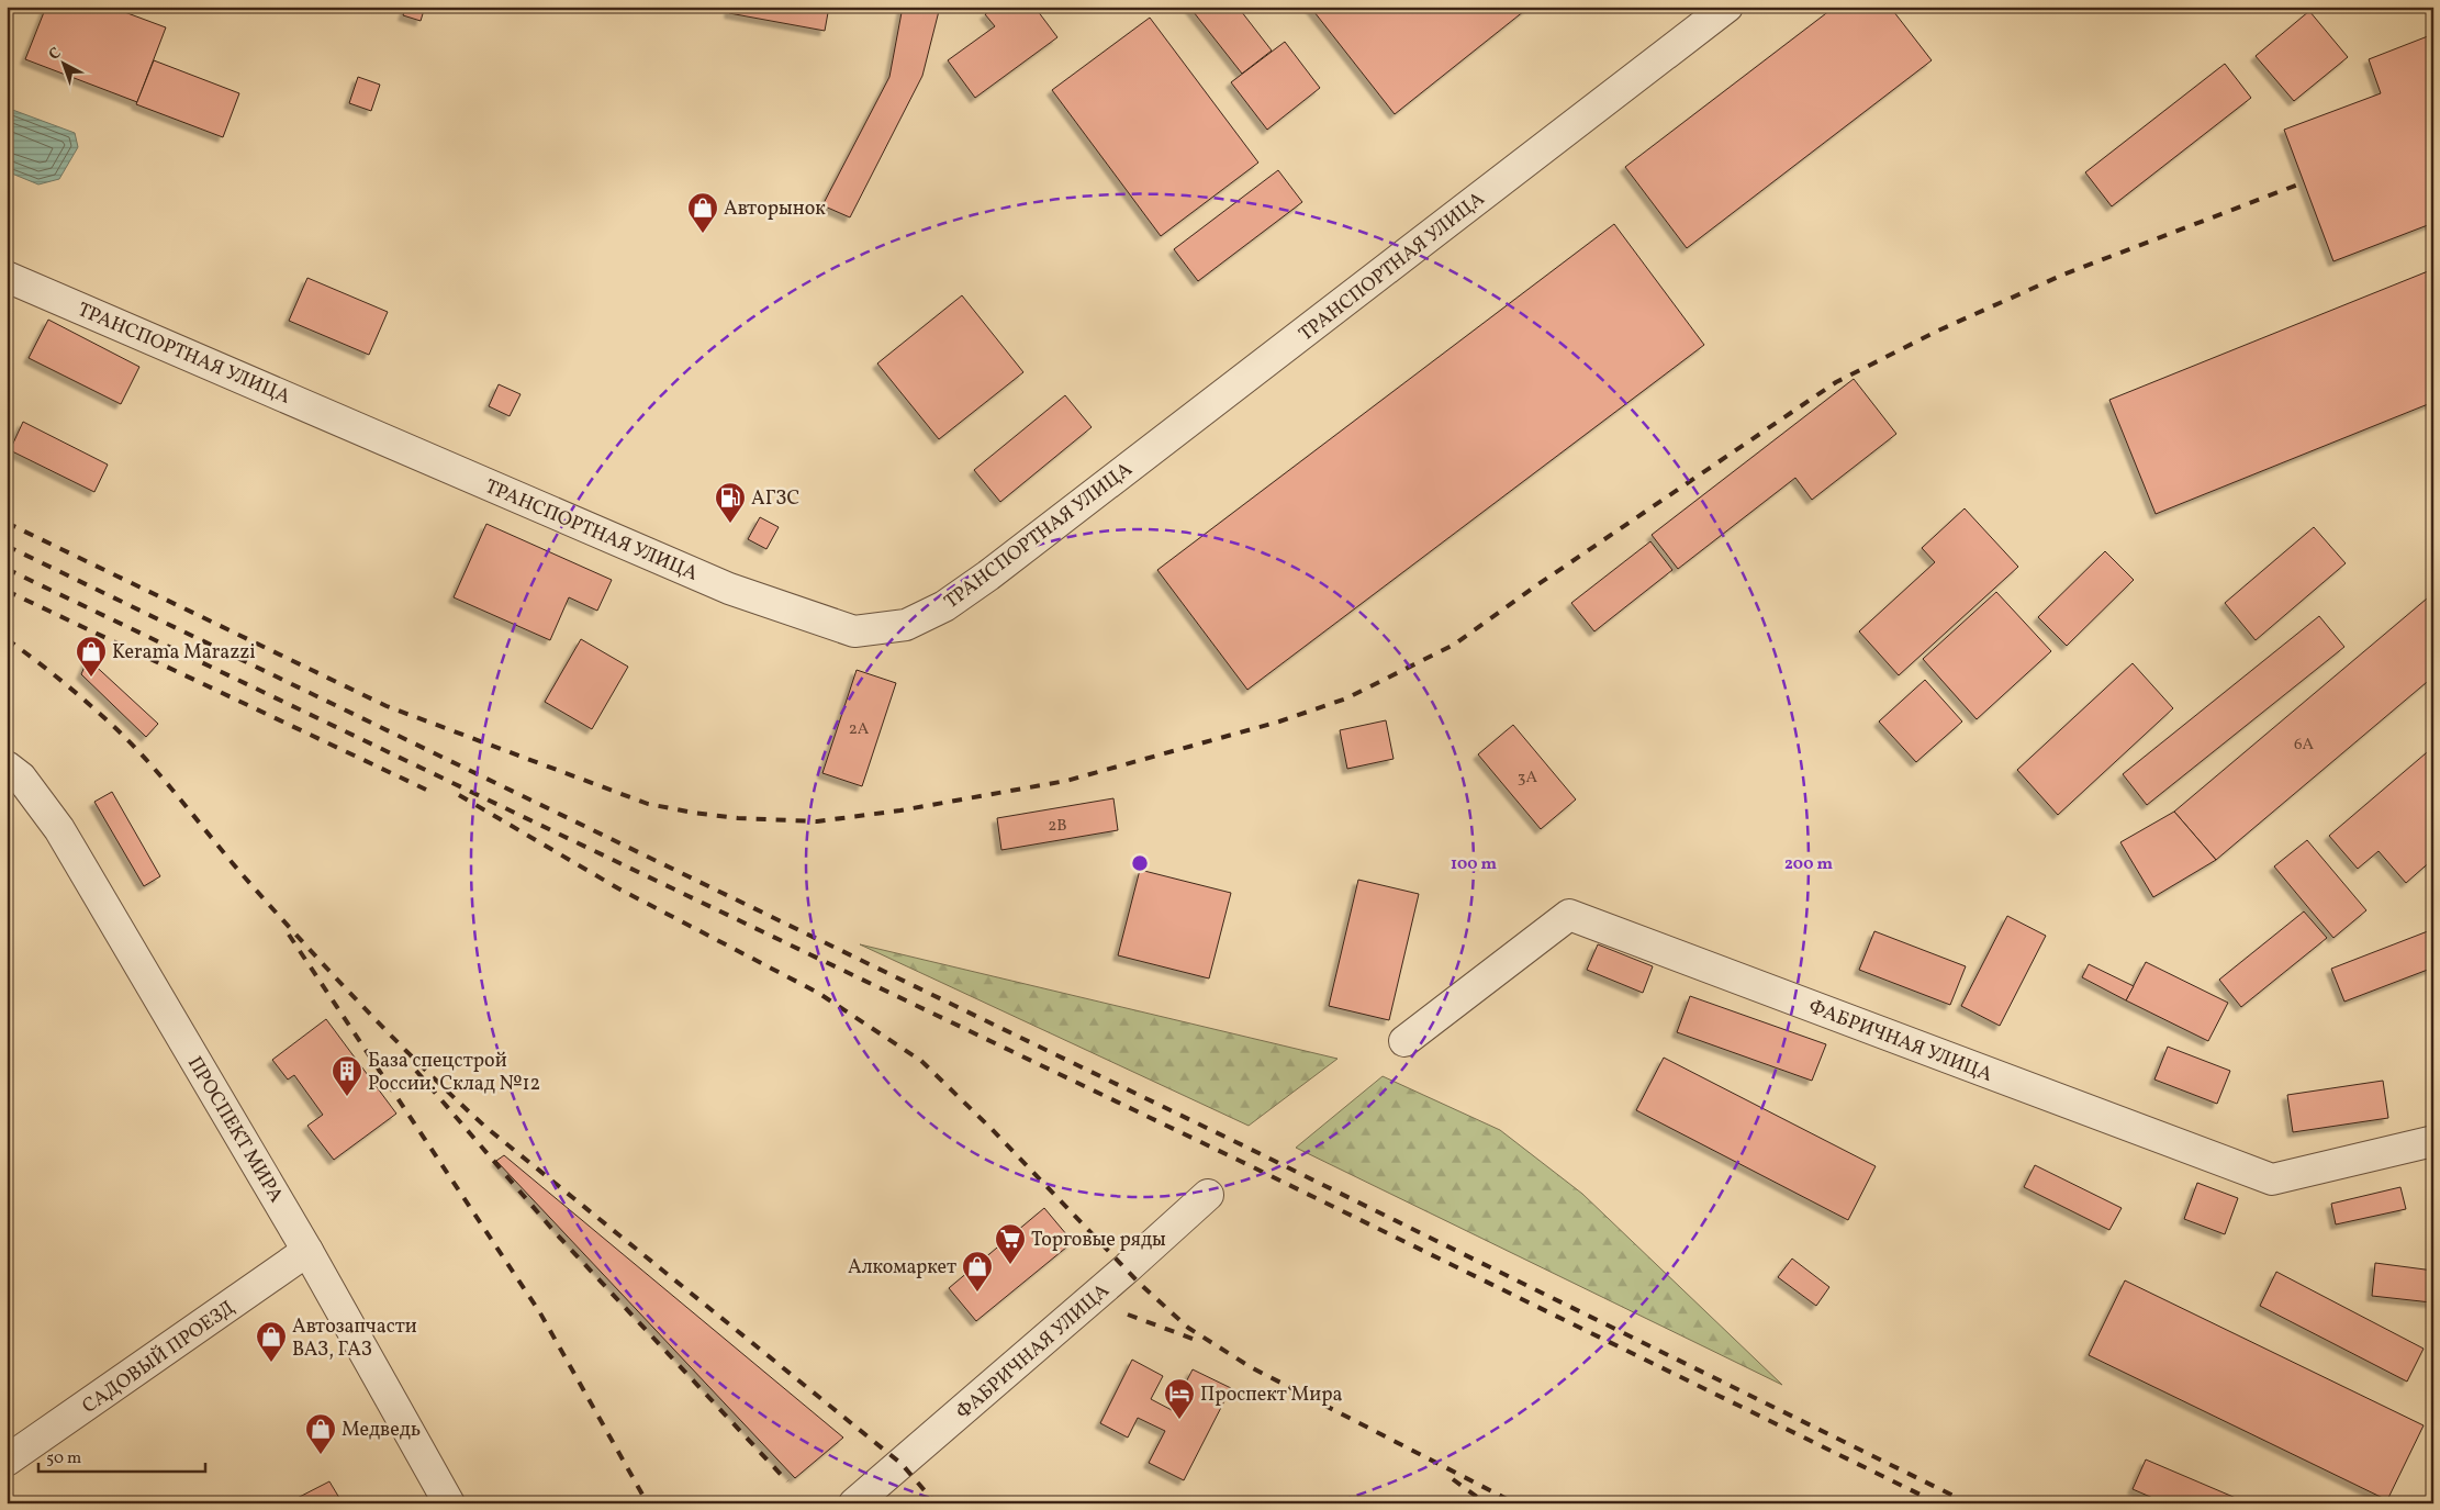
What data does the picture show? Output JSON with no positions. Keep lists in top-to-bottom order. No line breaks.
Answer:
{"streets":{"street":["ТРАНСПОРТНАЯ УЛИЦА","ФАБРИЧНАЯ УЛИЦА","ПРОСПЕКТ МИРА","САДОВЫЙ ПРОЕЗД"]},"crossings":[["ПРОСПЕКТ МИРА","САДОВЫЙ ПРОЕЗД"]],"places":{"shop":["Авторынок","Kerama Marazzi","Алкомаркет","Автозапчасти ВАЗ, ГАЗ","Медведь"],"fuel station":["АГЗС"],"building":["База спецстрой России. Склад №12"],"supermarket":["Торговые ряды"],"hotel":["Проспект Мира"]},"house_numbers":["2А","6А","3А","2В"],"scale_bar":"50 m","north":"top left","rings":["100 m","200 m"]}
